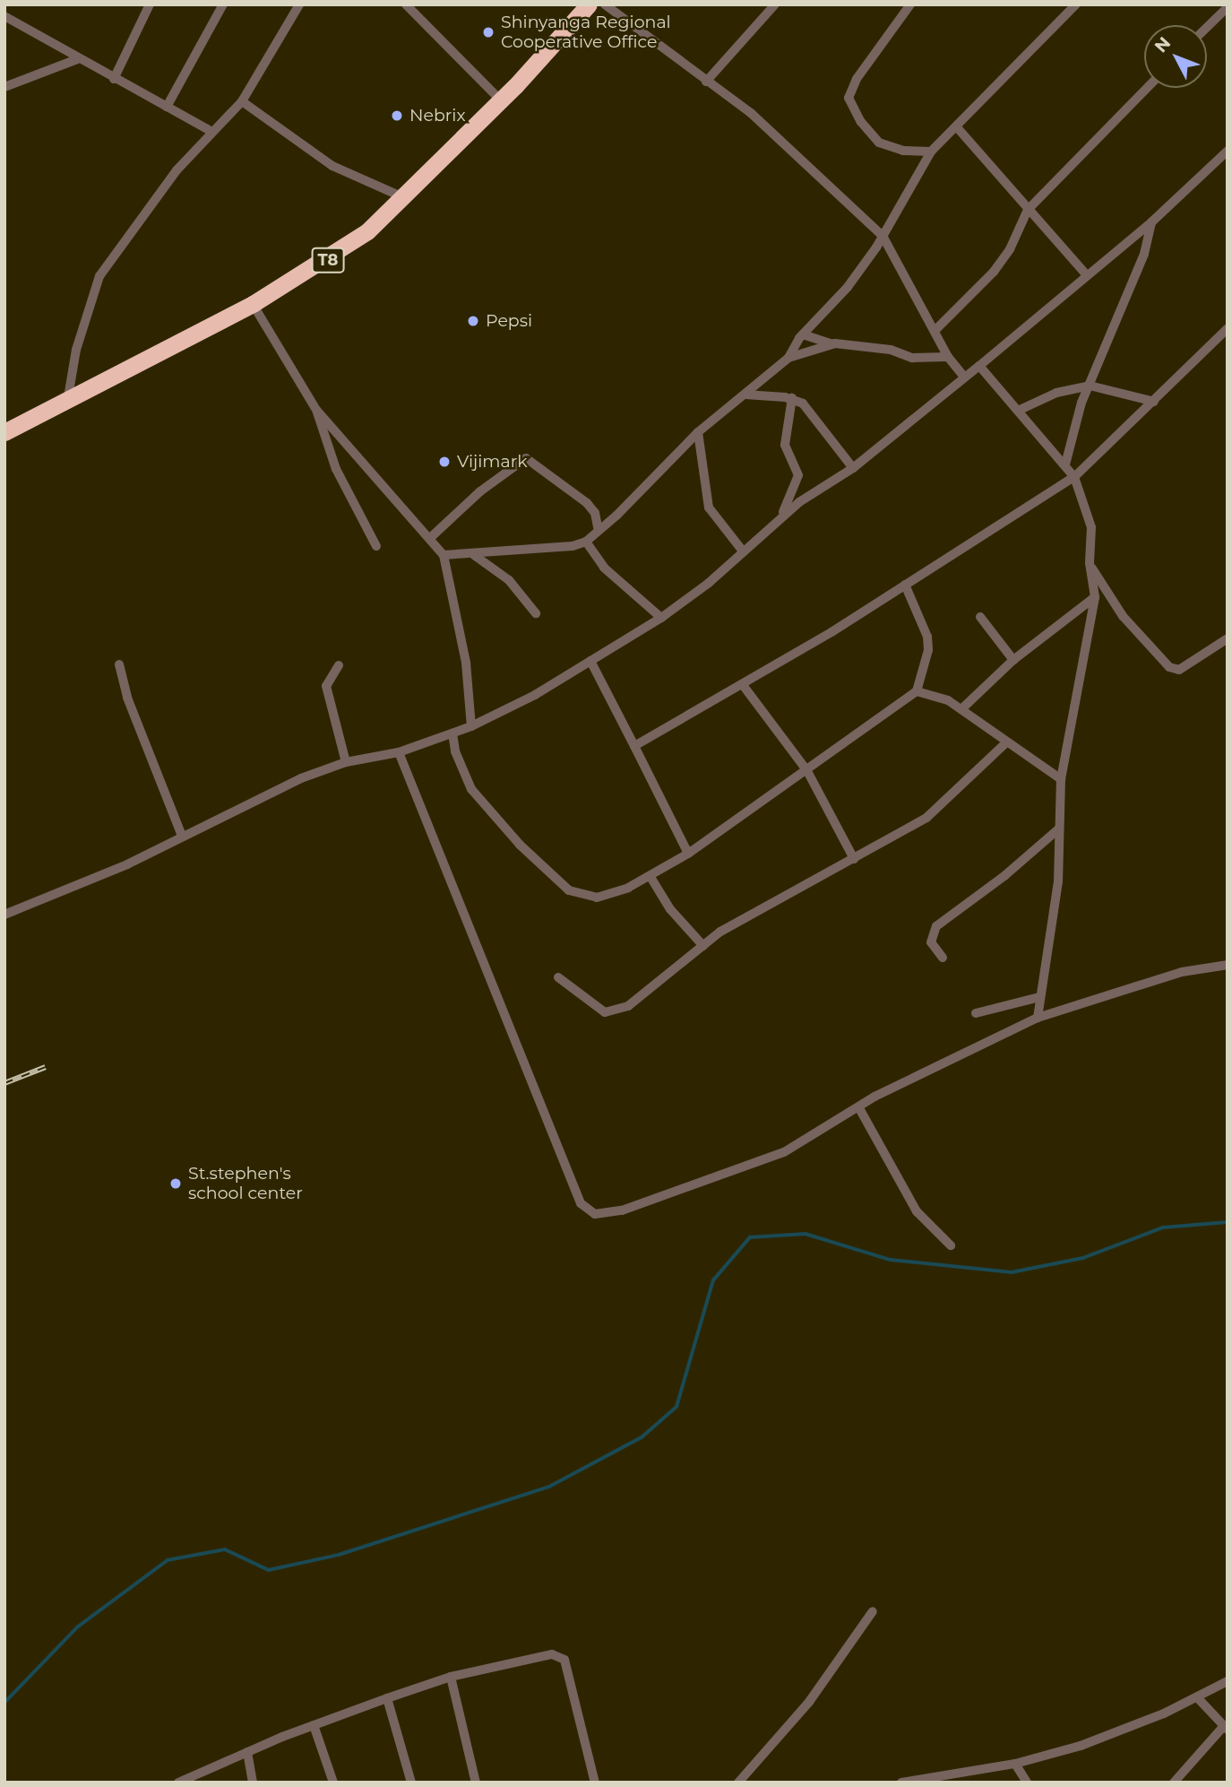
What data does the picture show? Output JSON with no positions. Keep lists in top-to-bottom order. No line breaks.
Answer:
{"streets":{"highway":["T8"]},"places":["Shinyanga Regional Cooperative Office","Nebrix","Pepsi","Vijimark","St.stephen's school center"],"north":"top left"}
